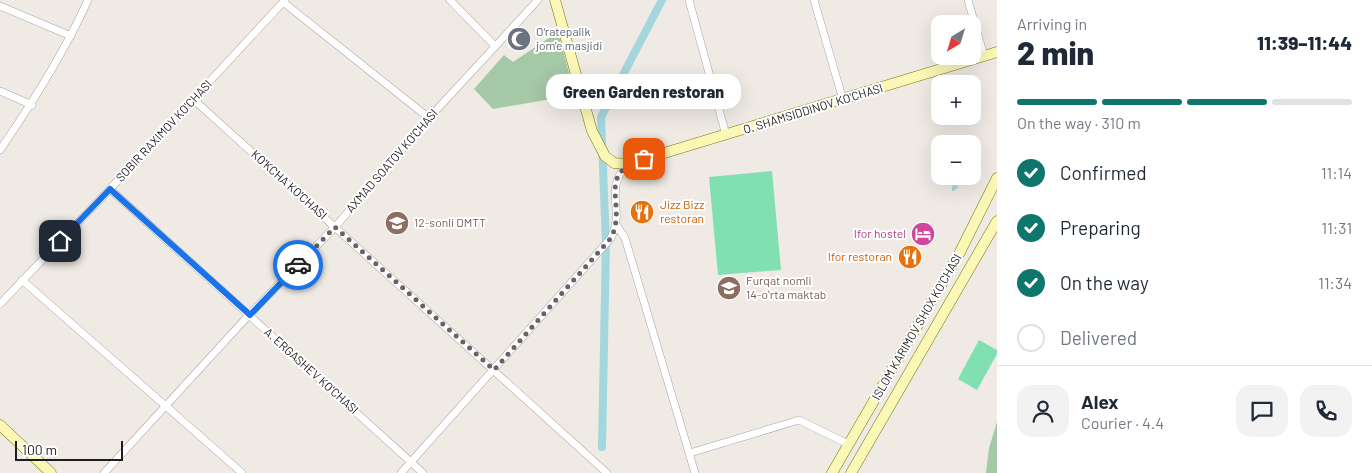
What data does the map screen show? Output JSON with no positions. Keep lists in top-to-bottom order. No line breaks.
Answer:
{"streets":{"main road":["O. SHAMSIDDINOV KO'CHASI","ISLOM KARIMOV SHOX KO'CHASI"],"street":["SOBIR RAXIMOV KO'CHASI","AXMAD SOATOV KO'CHASI","KO'KCHA KO'CHASI","A. ERGASHEV KO'CHASI"]},"crossings":[["SOBIR RAXIMOV KO'CHASI","KO'KCHA KO'CHASI"],["SOBIR RAXIMOV KO'CHASI","A. ERGASHEV KO'CHASI"],["AXMAD SOATOV KO'CHASI","KO'KCHA KO'CHASI"],["AXMAD SOATOV KO'CHASI","A. ERGASHEV KO'CHASI"]],"places":{"mosque":["O'ratepalik jom'e masjidi"],"other":["Green Garden restoran"],"restaurant":["Jizz Bizz restoran","Ifor restoran"],"school or university":["12-sonli DMTT","Furqat nomli 14-oʻrta maktab"],"hotel":["Ifor hostel"]},"scale_bar":"100 m","north":"bottom left","page":{"heading":["2 min","Arriving in","11:39–11:44"],"panel":["Alex","Courier · 4.4"],"map_buttons":["+","−"],"bubble":"Green Garden restoran","bar":"On the way · 310 m","list":[["Confirmed","11:14"],["Preparing","11:31"],["On the way","11:34"],"Delivered"],"scale":"100 m"}}
